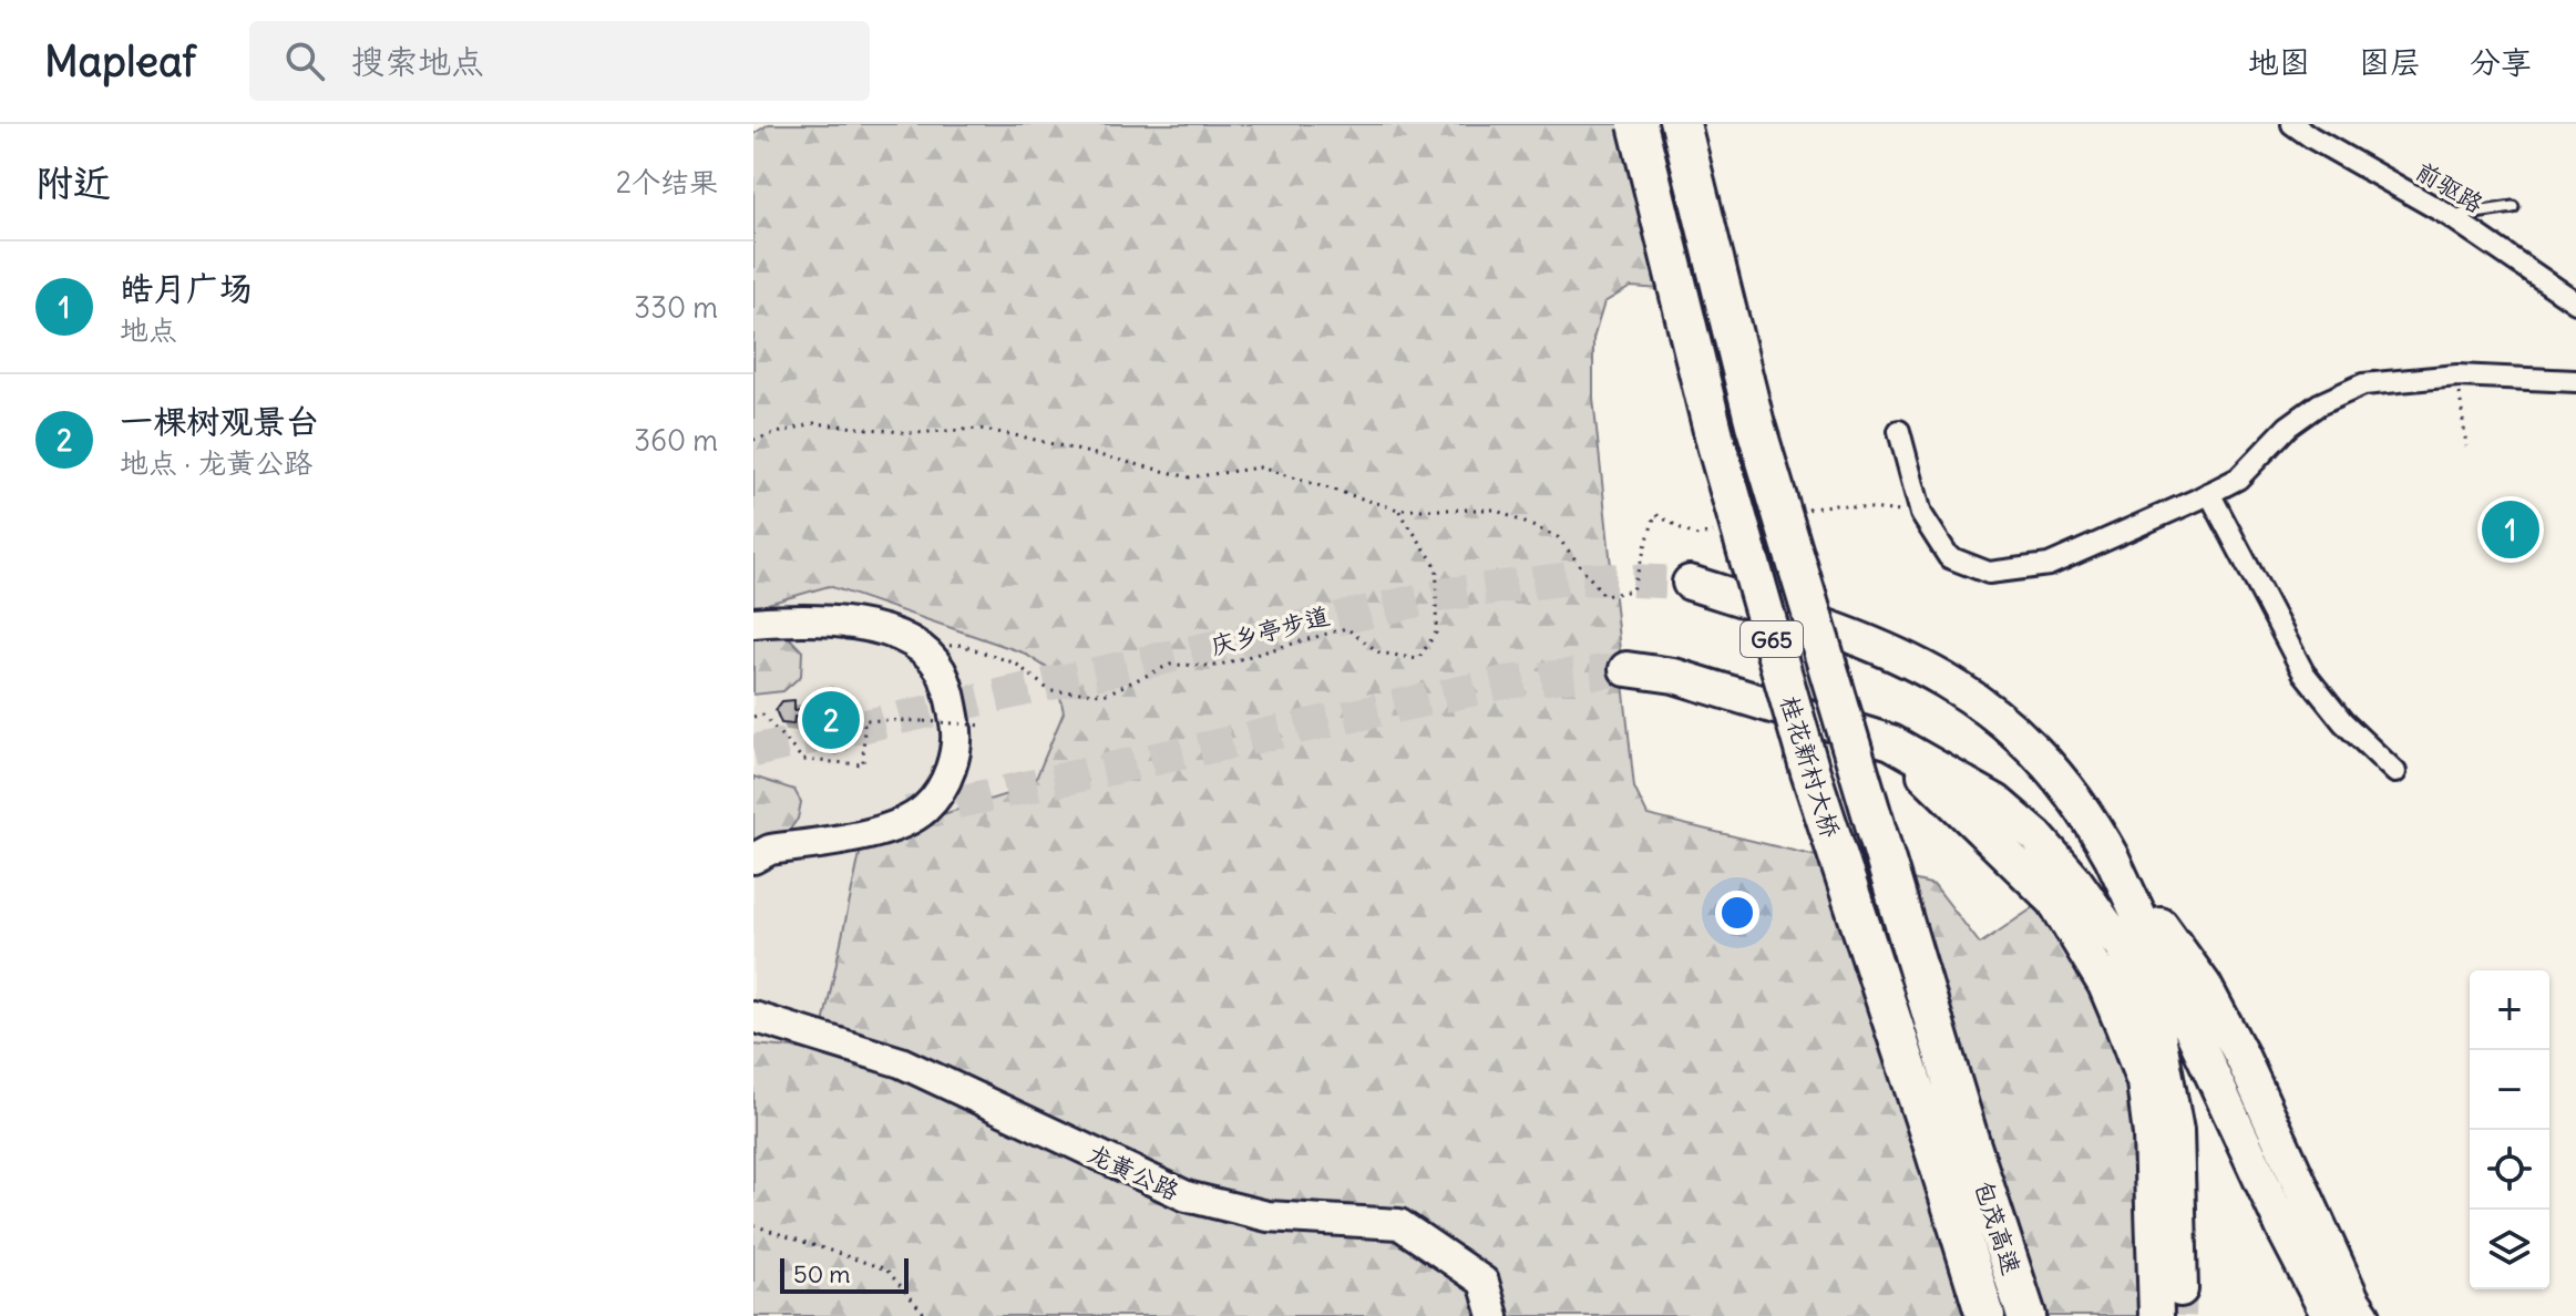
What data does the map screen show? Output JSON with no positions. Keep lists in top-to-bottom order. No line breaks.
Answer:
{"streets":{"highway":["G65","桂花新村大桥","包茂高速"],"main road":["龙黄公路"],"street":["前驱路"],"path":["庆乡亭步道"]},"crossings":[["桂花新村大桥","包茂高速"]],"scale_bar":"50 m","page":{"header":"Mapleaf","search":"搜索地点","nav":["地图","图层","分享"],"heading":["附近","2个结果"],"list":[{"mark":"1","name":"皓月广场","note":"地点","value":"330 m"},{"mark":"2","name":"一棵树观景台","note":"地点 · 龙黄公路","value":"360 m"}],"pins":["1","2"],"map_buttons":["+","−"],"scale":"50 m"}}
